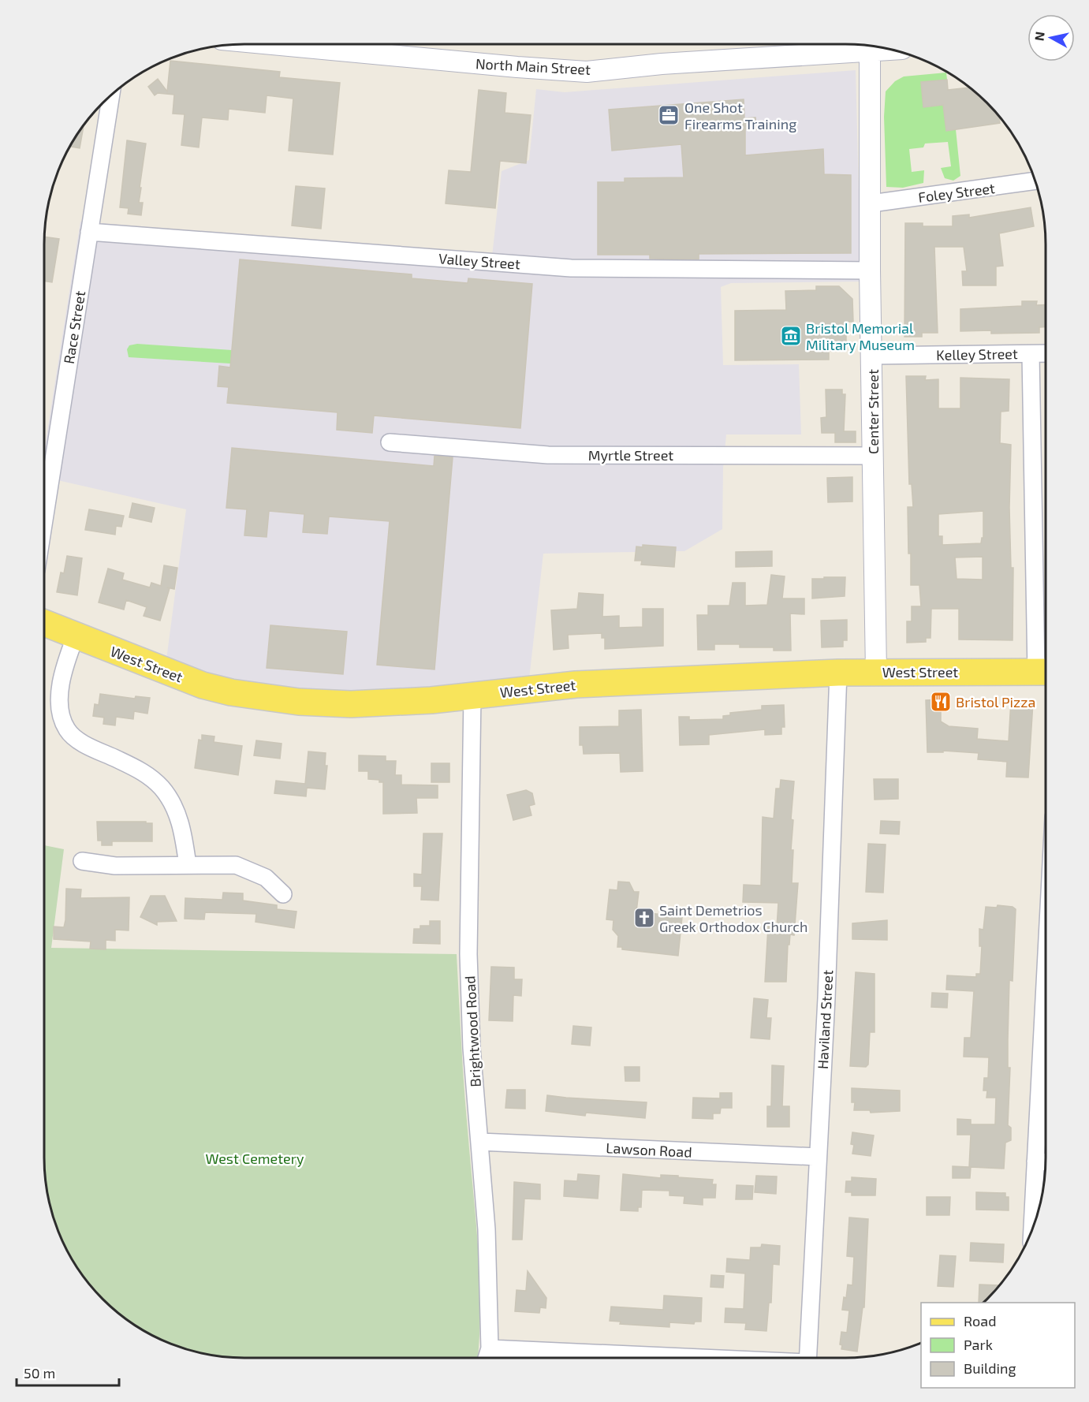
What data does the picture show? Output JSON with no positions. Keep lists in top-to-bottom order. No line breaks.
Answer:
{"streets":{"main road":["West Street"],"street":["North Main Street","Foley Street","Valley Street","Race Street","Kelley Street","Center Street","Myrtle Street","Haviland Street","Brightwood Road","Lawson Road"]},"crossings":[["Foley Street","Center Street"],["Valley Street","Race Street"],["Valley Street","Center Street"],["Kelley Street","Center Street"],["Center Street","Myrtle Street"],["Center Street","West Street"],["West Street","Haviland Street"],["West Street","Brightwood Road"],["Haviland Street","Lawson Road"],["Brightwood Road","Lawson Road"]],"parks":["West Cemetery"],"places":{"office":["One Shot Firearms Training"],"museum":["Bristol Memorial Military Museum"],"restaurant":["Bristol Pizza"],"church":["Saint Demetrios Greek Orthodox Church"]},"legend":["Road","Park","Building"],"scale_bar":"50 m","north":"left"}
